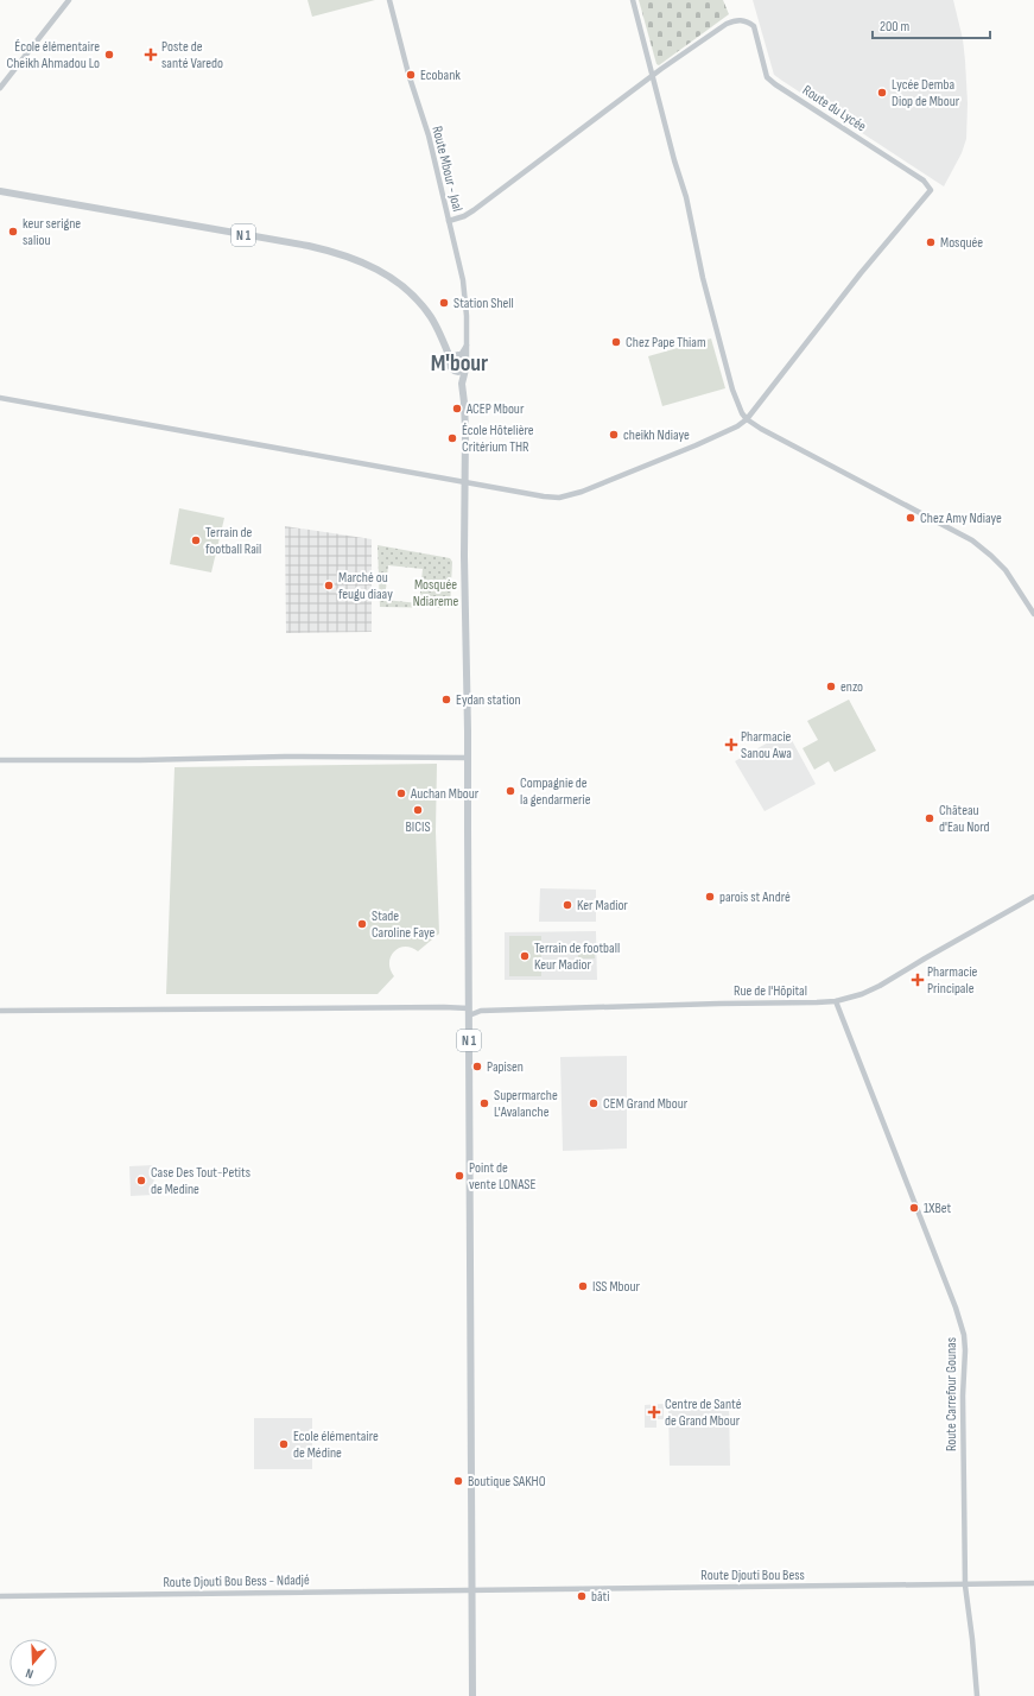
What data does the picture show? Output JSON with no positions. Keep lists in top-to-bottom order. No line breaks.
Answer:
{"streets":{"highway":["N 1"],"main road":["Route du Lycée","Route Mbour - Joal","Rue de l'Hôpital","Route Carrefour Gounas","Route Djouti Bou Bess","Route Djouti Bou Bess - Ndadjé"]},"crossings":[["Route Mbour - Joal","N 1"],["N 1","Route Djouti Bou Bess"],["N 1","Route Djouti Bou Bess - Ndadjé"],["Rue de l'Hôpital","Route Carrefour Gounas"],["Route Carrefour Gounas","Route Djouti Bou Bess"],["Route Djouti Bou Bess","Route Djouti Bou Bess - Ndadjé"]],"districts":["M'bour"],"parks":["Mosquée Ndiareme"],"places":{"other":["École élémentaire Cheikh Ahmadou Lo","Ecobank","Lycée Demba Diop de Mbour","keur serigne saliou","Mosquée","Station Shell","Chez Pape Thiam","ACEP Mbour","cheikh Ndiaye","École Hôtelière Critérium THR","Chez Amy Ndiaye","Terrain de football Rail","Marché ou feugu diaay","enzo","Eydan station","Compagnie de la gendarmerie","Auchan Mbour","BICIS","Château d'Eau Nord","parois st André","Ker Madior","Stade Caroline Faye","Terrain de football Keur Madior","Papisen","Supermarche L'Avalanche","CEM Grand Mbour","Point de vente LONASE","Case Des Tout-Petits de Medine","1XBet","ISS Mbour","Ecole élémentaire de Médine","Boutique SAKHO","bâti"],"health":["Poste de santé Varedo","Pharmacie Sanou Awa","Pharmacie Principale","Centre de Santé de Grand Mbour"]},"scale_bar":"200 m","north":"bottom"}
